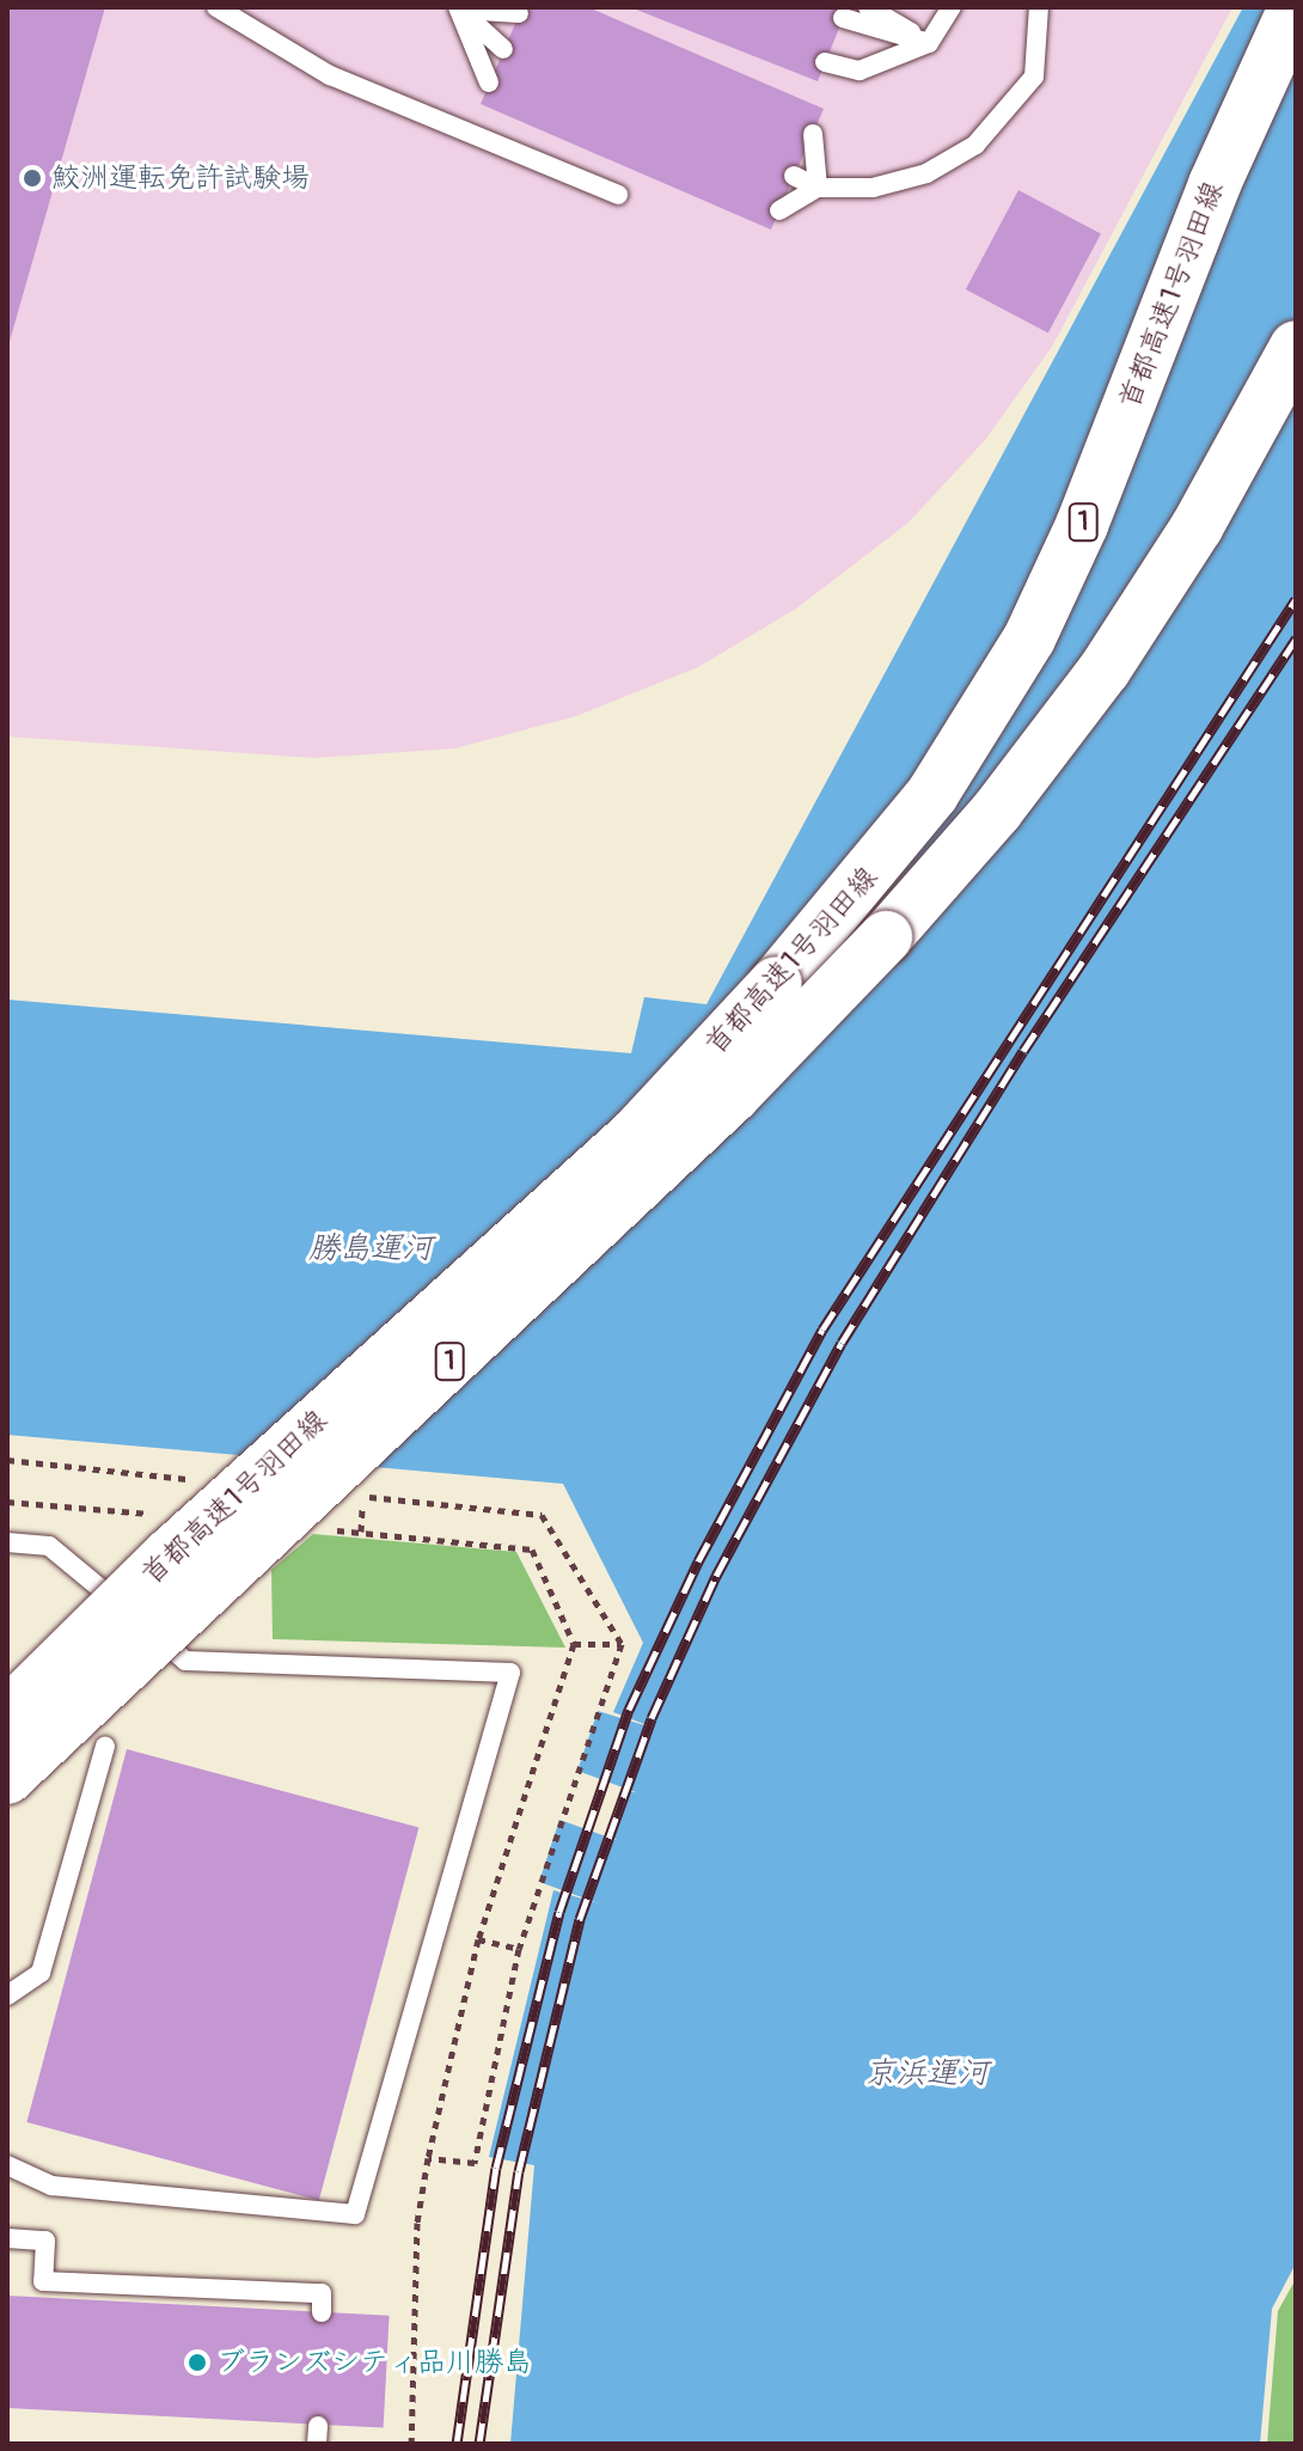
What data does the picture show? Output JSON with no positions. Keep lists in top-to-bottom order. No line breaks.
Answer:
{"streets":{"highway":["首都高速1号羽田線","1"]},"water":["勝島運河","京浜運河"],"places":["鮫洲運転免許試験場","ブランズシティ品川勝島"]}
